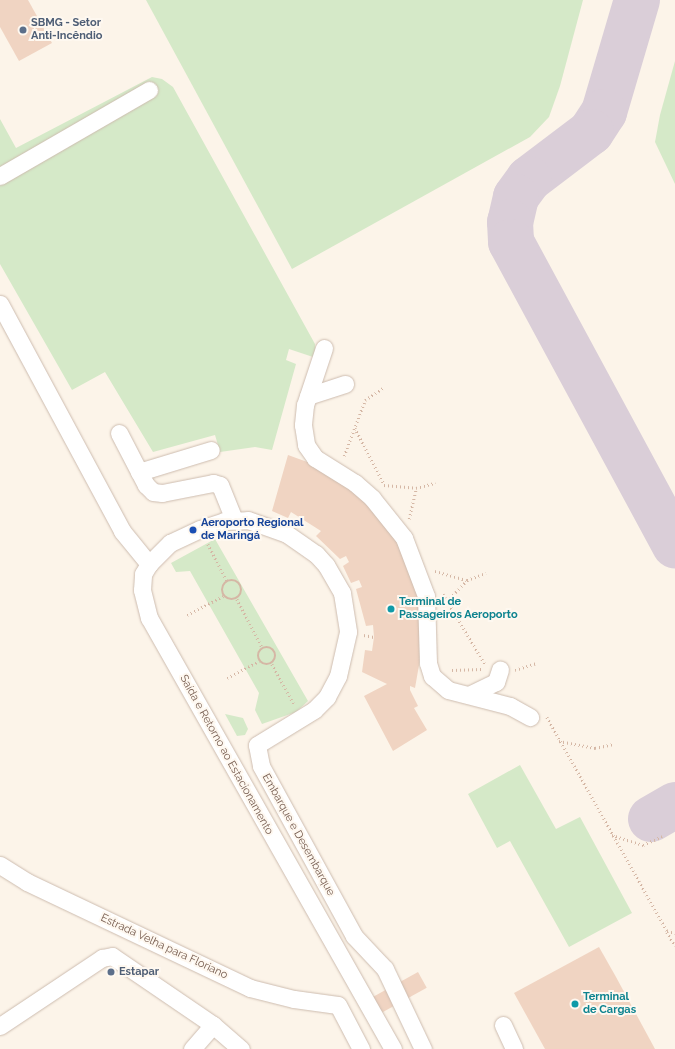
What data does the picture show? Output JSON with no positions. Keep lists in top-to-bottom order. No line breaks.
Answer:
{"streets":{"street":["Saída e Retorno ao Estacionamento","Embarque e Desembarque","Estrada Velha para Floriano"]},"crossings":[["Saída e Retorno ao Estacionamento","Embarque e Desembarque"]],"places":["SBMG - Setor Anti-Incêndio","Aeroporto Regional de Maringá","Terminal de Passageiros Aeroporto","Estapar","Terminal de Cargas"]}
